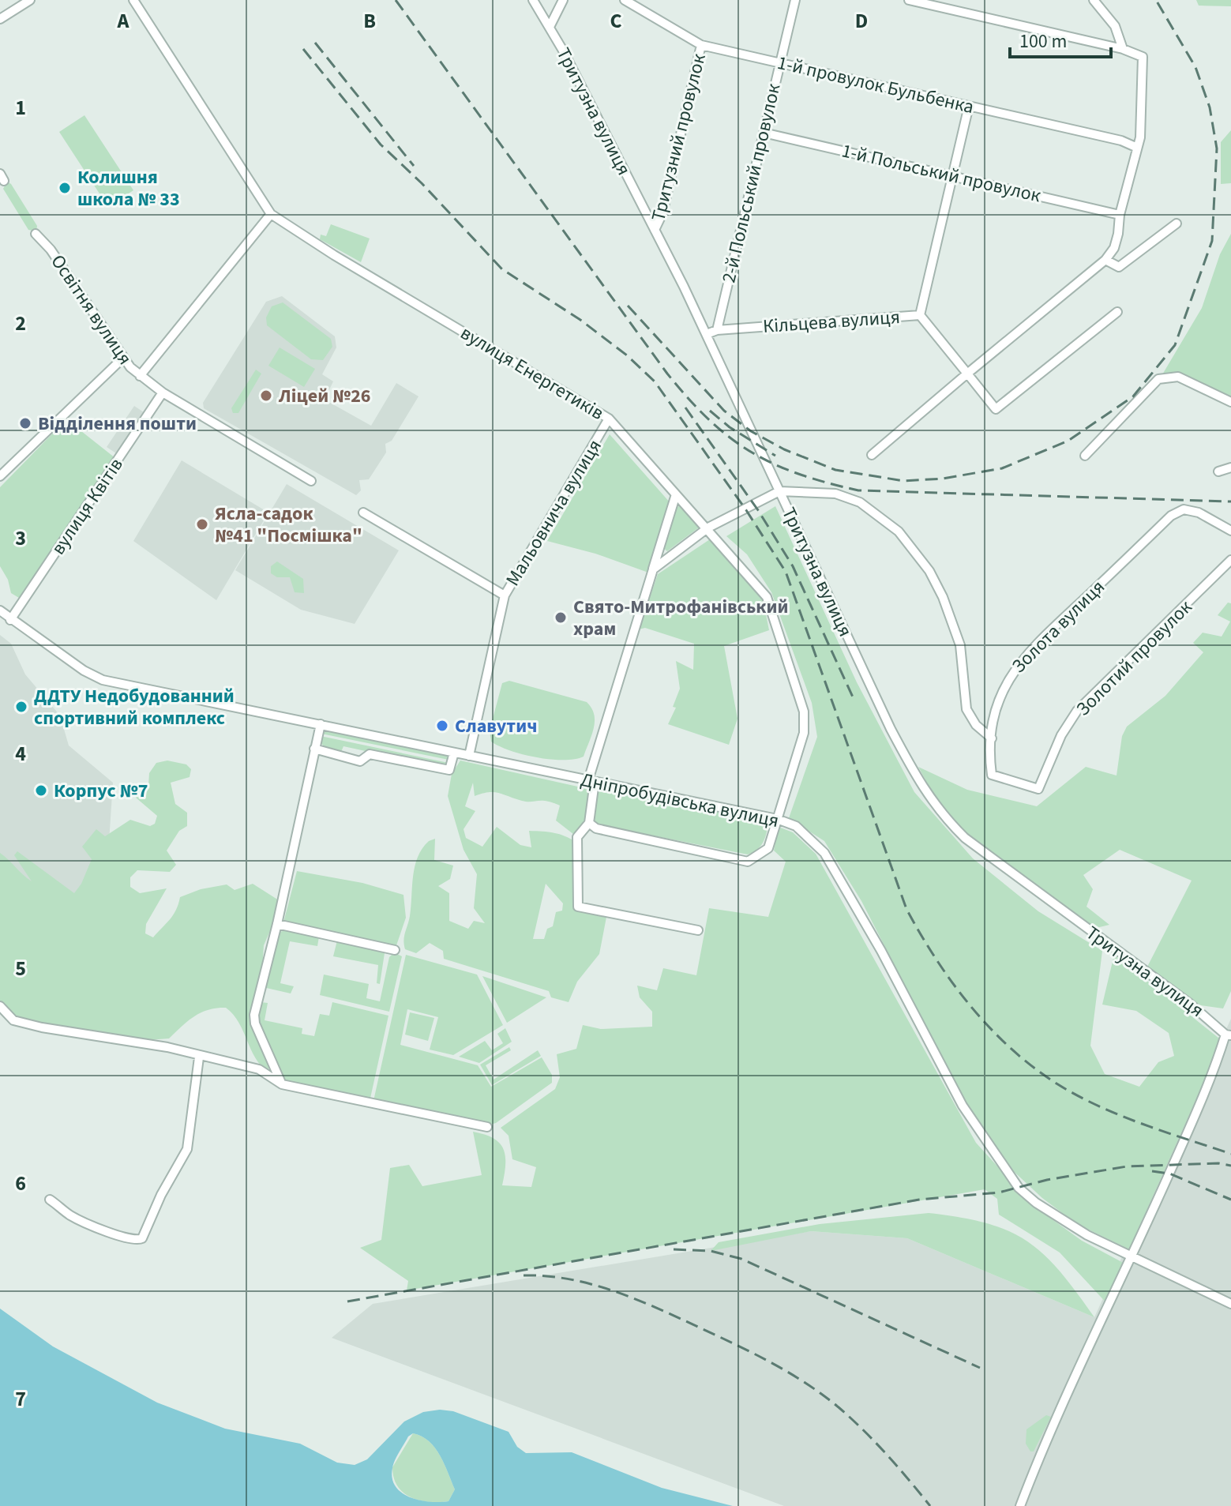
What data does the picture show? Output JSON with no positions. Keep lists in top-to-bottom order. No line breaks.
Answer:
{"streets":{"street":["1-й провулок Бульбенка","Тритузна вулиця","Тритузний провулок","1-й Польський провулок","2-й Польський провулок","Освітня вулиця","Кільцева вулиця","вулиця Енергетиків","вулиця Квітів","Мальовнича вулиця","Золота вулиця","Золотий провулок","Дніпробудівська вулиця"]},"crossings":[["1-й провулок Бульбенка","Тритузний провулок"],["1-й провулок Бульбенка","2-й Польський провулок"],["Тритузна вулиця","Тритузний провулок"],["Тритузна вулиця","Кільцева вулиця"],["1-й Польський провулок","2-й Польський провулок"],["2-й Польський провулок","Кільцева вулиця"],["Освітня вулиця","вулиця Квітів"],["вулиця Енергетиків","Мальовнича вулиця"],["вулиця Енергетиків","Дніпробудівська вулиця"],["вулиця Квітів","Дніпробудівська вулиця"],["Мальовнича вулиця","Дніпробудівська вулиця"],["Золота вулиця","Золотий провулок"]],"places":["Колишня школа № 33","Ліцей №26","Відділення пошти","Ясла-садок №41 \"Посмішка\"","Свято-Митрофанівський храм","ДДТУ Недобудованний спортивний комплекс","Славутич","Корпус №7"],"scale_bar":"100 m","grid":{"columns":["A","B","C","D"],"rows":["1","2","3","4","5","6","7"]}}
